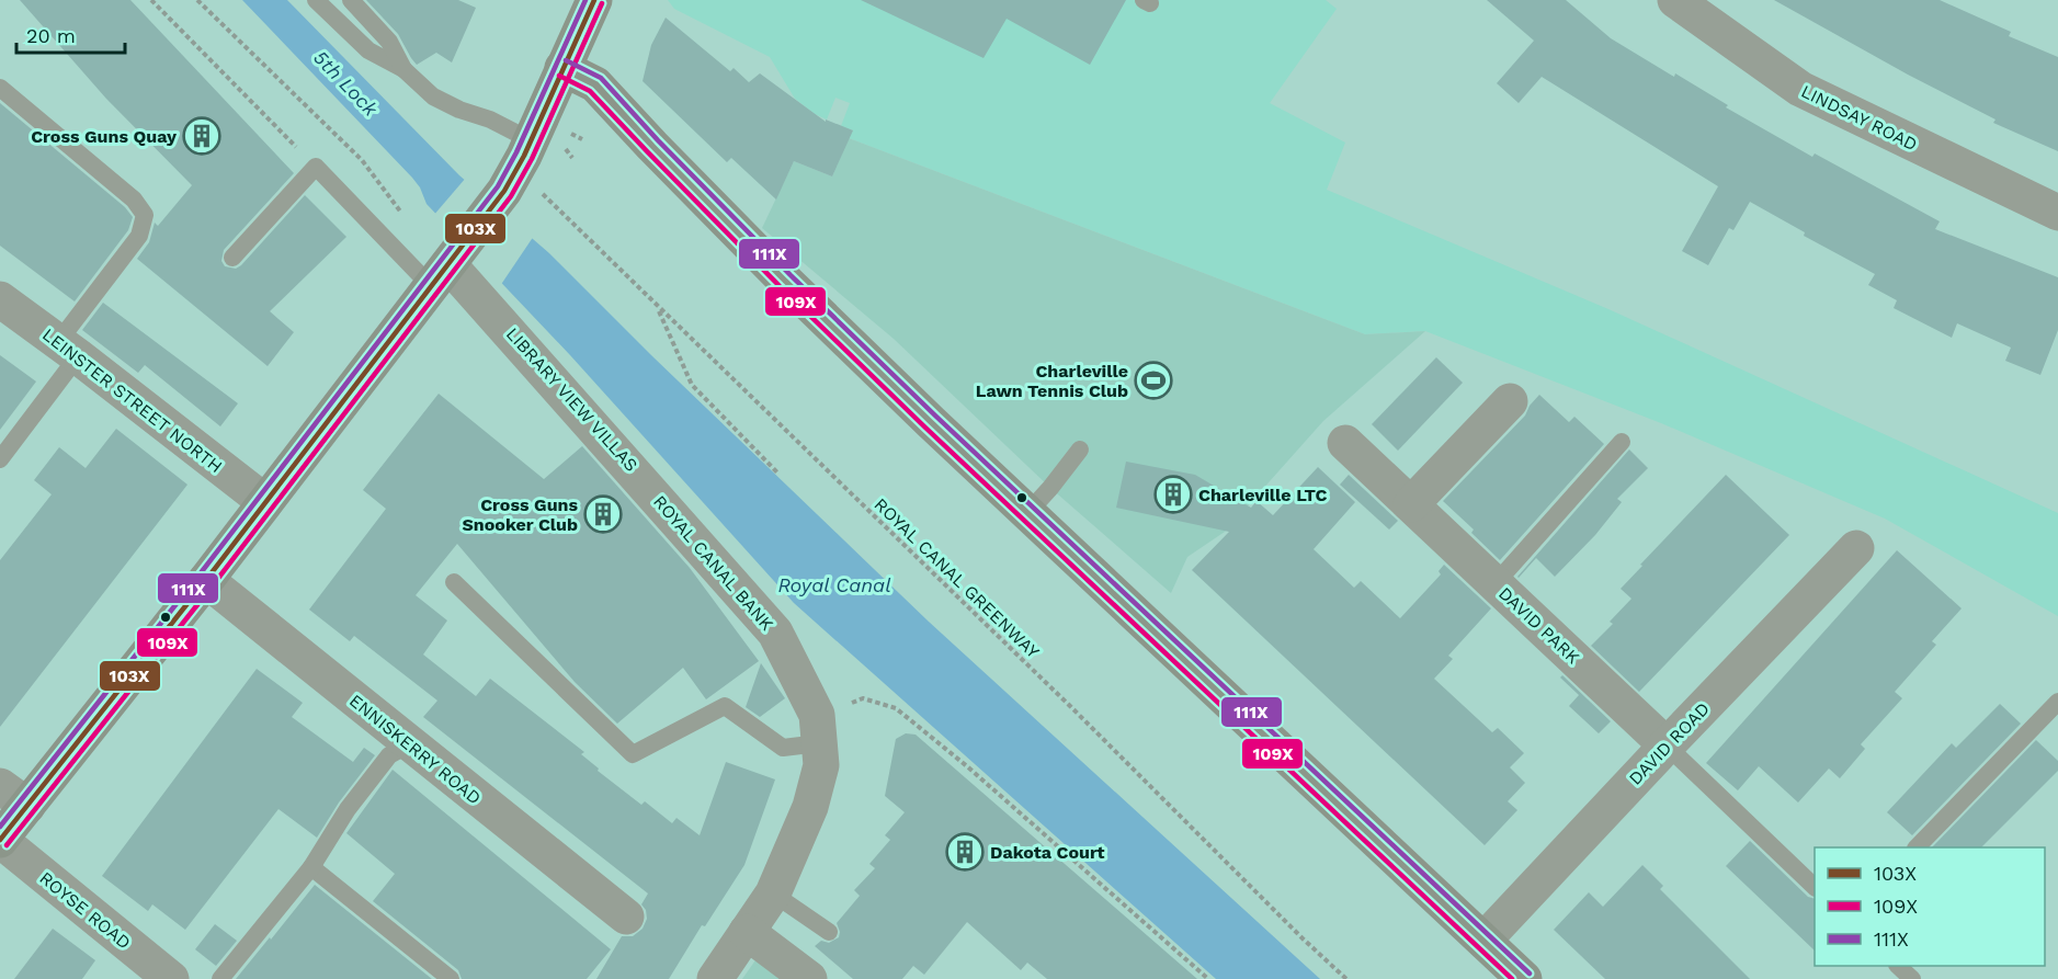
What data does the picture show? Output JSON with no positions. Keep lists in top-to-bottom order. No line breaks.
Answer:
{"streets":{"street":["LINDSAY ROAD","LEINSTER STREET NORTH","ROYAL CANAL BANK","DAVID PARK","DAVID ROAD","ENNISKERRY ROAD","ROYSE ROAD"],"path":["ROYAL CANAL GREENWAY"]},"crossings":[["DAVID PARK","DAVID ROAD"]],"water":["5th Lock","Royal Canal"],"places":{"building":["Cross Guns Quay","Charleville LTC","Cross Guns Snooker Club","Dakota Court"],"sports":["Charleville Lawn Tennis Club"]},"lines":["transit line 103X","transit line 111X","transit line 109X"],"legend":["103X","109X","111X"],"scale_bar":"20 m"}
